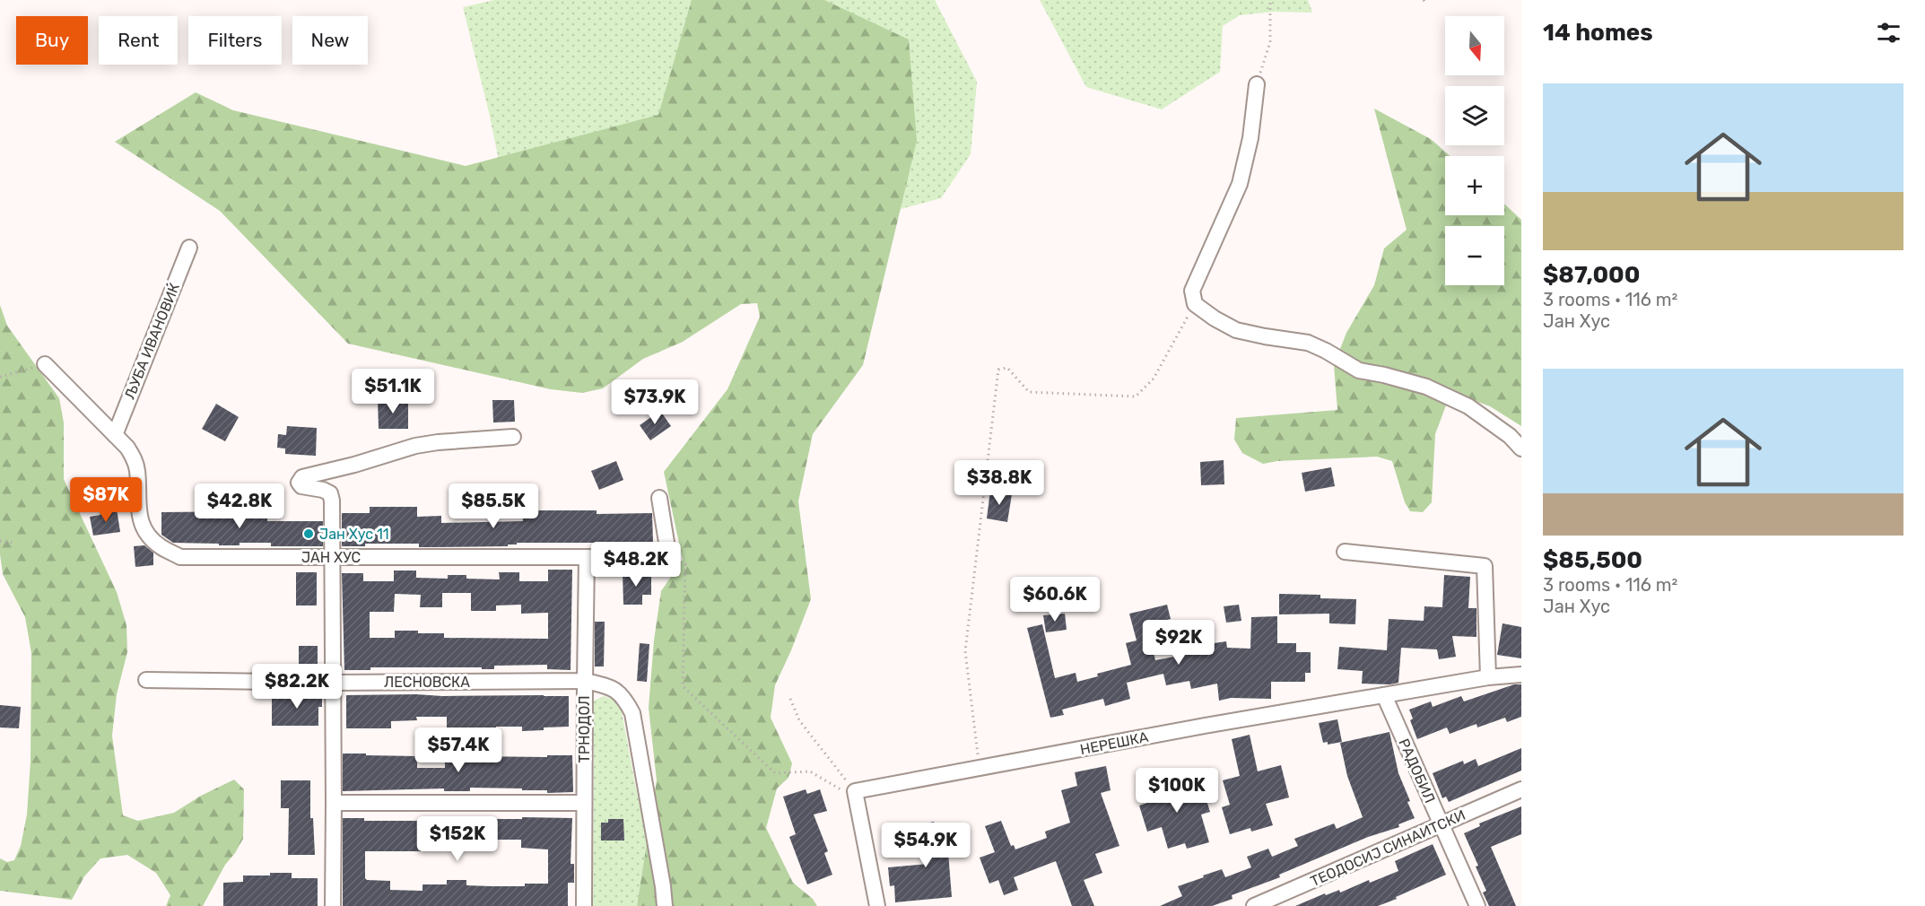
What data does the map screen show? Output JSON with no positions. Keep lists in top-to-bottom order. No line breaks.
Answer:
{"streets":{"street":["ЉУБА ИВАНОВИЌ","ЈАН ХУС","ЛЕСНОВСКА","ТРНОДОЛ","НЕРЕШКА","РАДОБИЛ","ТЕОДОСИЈ СИНАИТСКИ"]},"crossings":[["ЉУБА ИВАНОВИЌ","ЈАН ХУС"],["ЛЕСНОВСКА","ТРНОДОЛ"],["НЕРЕШКА","РАДОБИЛ"],["РАДОБИЛ","ТЕОДОСИЈ СИНАИТСКИ"]],"places":["Јан Хус 11"],"north":"bottom","page":{"heading":"14 homes","map_buttons":["+","−"],"chip":["Buy","Rent","Filters","New"],"list":[{"name":"$87,000","note":"3 rooms · 116 m² · Јан Хус"},{"name":"$85,500","note":"3 rooms · 116 m² · Јан Хус"}],"price":["$51.1K","$73.9K","$38.8K","$87K","$42.8K","$85.5K","$48.2K","$60.6K","$92K","$82.2K","$57.4K","$100K","$152K","$54.9K"]}}
